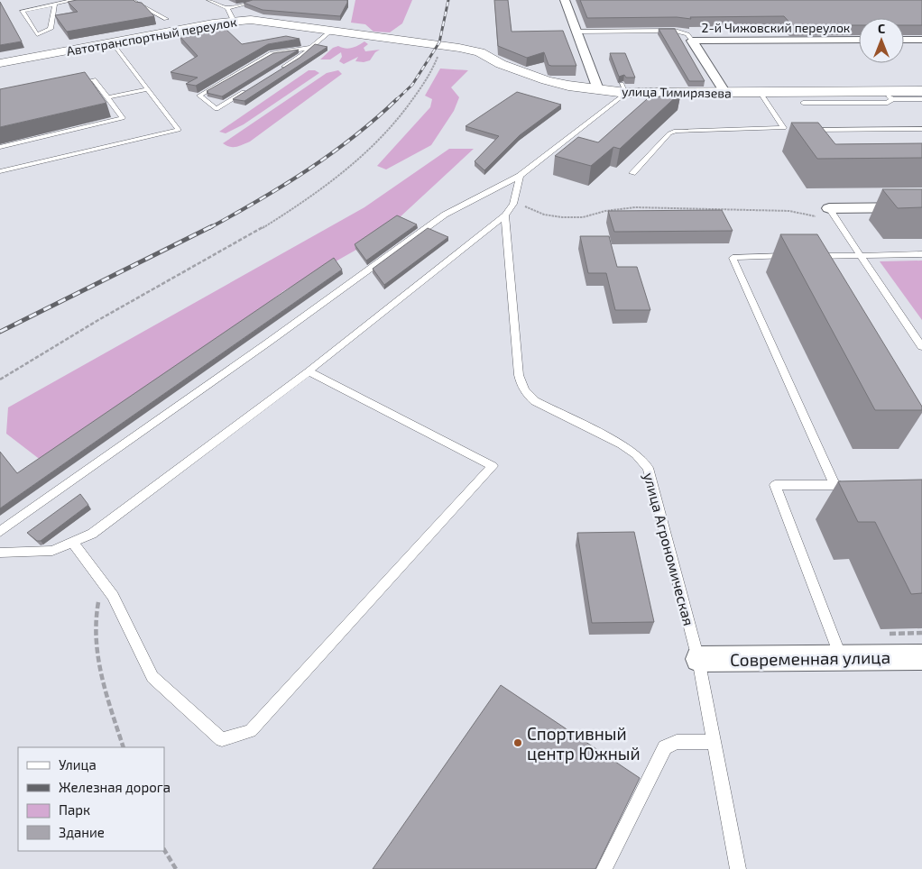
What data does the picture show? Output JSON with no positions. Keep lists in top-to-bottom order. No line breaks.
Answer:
{"streets":{"main road":["Автотранспортный переулок","улица Тимирязева"],"street":["2-й Чижовский переулок","Современная улица"],"lane":["улица Агрономическая"]},"crossings":[["2-й Чижовский переулок","улица Тимирязева"],["Автотранспортный переулок","улица Тимирязева"],["улица Агрономическая","Современная улица"]],"places":["Спортивный центр Южный"],"legend":["Улица","Железная дорога","Парк","Здание"],"north":"top"}
